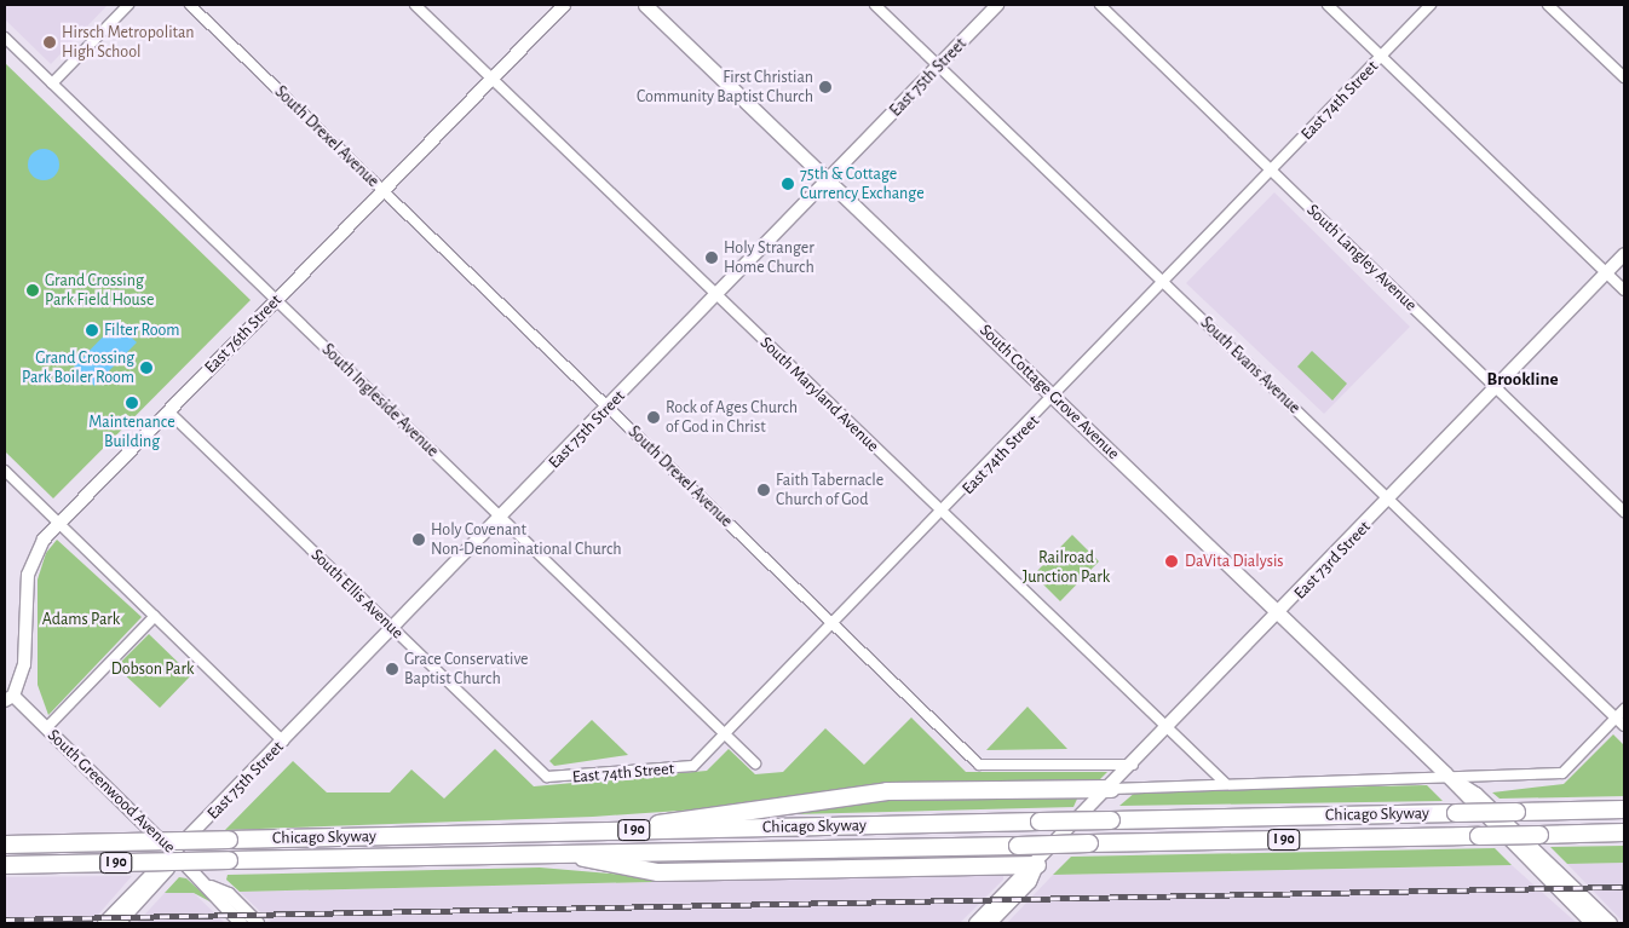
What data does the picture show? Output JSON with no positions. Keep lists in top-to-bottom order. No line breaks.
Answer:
{"streets":{"highway":["Chicago Skyway","I 90"],"main road":["South Cottage Grove Avenue"],"street":["East 75th Street","East 74th Street","South Drexel Avenue","South Langley Avenue","East 76th Street","South Evans Avenue","South Maryland Avenue","South Ingleside Avenue","East 73rd Street","South Ellis Avenue","South Greenwood Avenue"]},"crossings":[["East 75th Street","South Drexel Avenue"],["East 75th Street","South Evans Avenue"],["East 75th Street","South Cottage Grove Avenue"],["East 75th Street","South Maryland Avenue"],["East 75th Street","South Ingleside Avenue"],["East 75th Street","South Ellis Avenue"],["East 75th Street","South Greenwood Avenue"],["East 74th Street","South Drexel Avenue"],["East 74th Street","South Langley Avenue"],["East 74th Street","South Evans Avenue"],["East 74th Street","South Cottage Grove Avenue"],["East 74th Street","South Maryland Avenue"],["East 74th Street","South Ingleside Avenue"],["East 74th Street","South Ellis Avenue"],["South Drexel Avenue","East 76th Street"],["South Drexel Avenue","East 73rd Street"],["South Langley Avenue","East 73rd Street"],["East 76th Street","South Maryland Avenue"],["East 76th Street","South Ingleside Avenue"],["East 76th Street","South Ellis Avenue"],["East 76th Street","South Greenwood Avenue"],["South Evans Avenue","East 73rd Street"],["South Cottage Grove Avenue","East 73rd Street"],["South Maryland Avenue","East 73rd Street"]],"districts":["Brookline"],"parks":["Railroad Junction Park","Adams Park","Dobson Park"],"places":["Hirsch Metropolitan High School","First Christian Community Baptist Church","75th & Cottage Currency Exchange","Holy Stranger Home Church","Grand Crossing Park Field House","Filter Room","Grand Crossing Park Boiler Room","Maintenance Building","Rock of Ages Church of God in Christ","Faith Tabernacle Church of God","Holy Covenant Non-Denominational Church","DaVita Dialysis","Grace Conservative Baptist Church"]}
